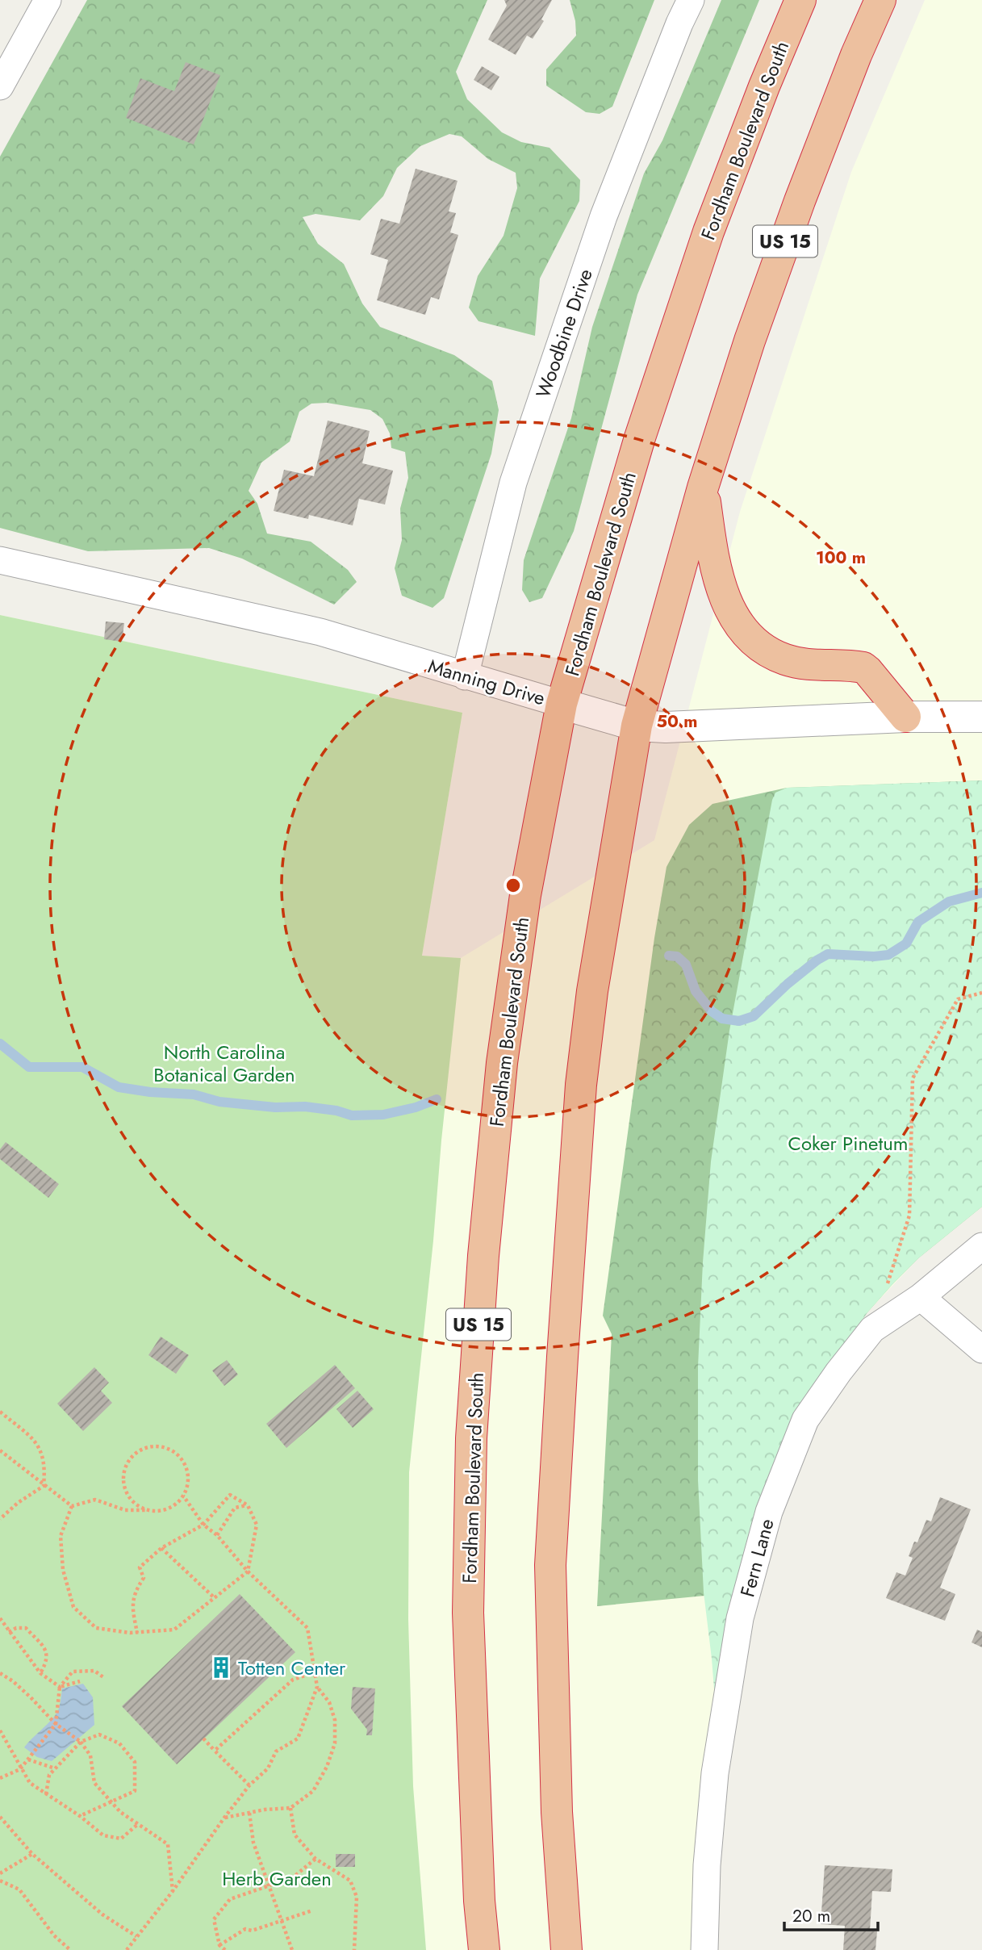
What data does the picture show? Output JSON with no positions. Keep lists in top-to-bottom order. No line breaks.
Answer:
{"streets":{"highway":["Fordham Boulevard South","US 15"],"street":["Woodbine Drive","Manning Drive","Fern Lane"]},"crossings":[["Fordham Boulevard South","Manning Drive"],["US 15","Manning Drive"],["Woodbine Drive","Manning Drive"]],"parks":["North Carolina Botanical Garden","Coker Pinetum","Herb Garden"],"places":{"building":["Totten Center"]},"scale_bar":"20 m","rings":["100 m","50 m"]}
